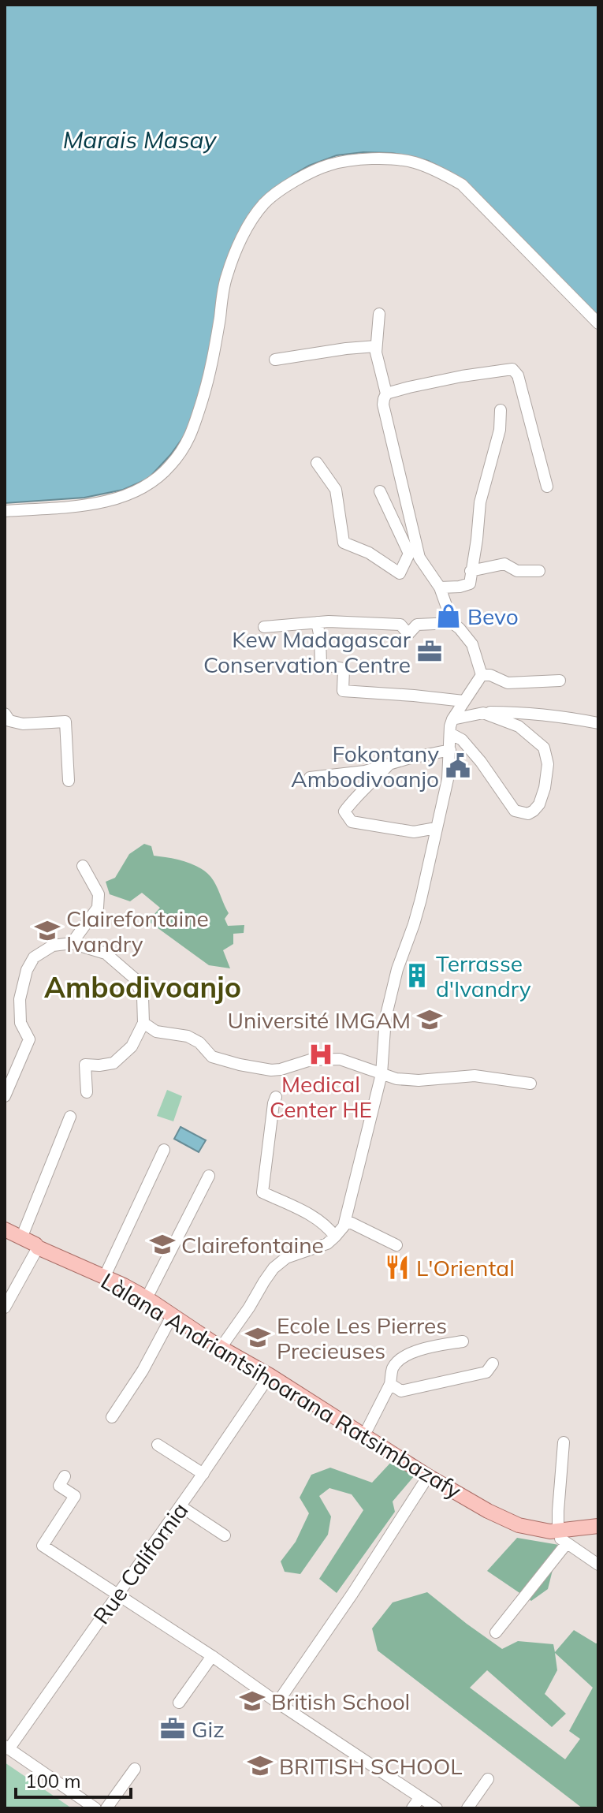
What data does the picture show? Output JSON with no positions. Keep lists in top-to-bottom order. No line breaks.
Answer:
{"streets":{"main road":["Làlana Andriantsihoarana Ratsimbazafy"],"street":["Rue California"]},"crossings":[["Làlana Andriantsihoarana Ratsimbazafy","Rue California"]],"districts":["Ambodivoanjo"],"water":["Marais Masay"],"places":{"shop":["Bevo"],"office":["Kew Madagascar Conservation Centre","Giz"],"public building":["Fokontany Ambodivoanjo"],"school or university":["Clairefontaine Ivandry","Université IMGAM","Clairefontaine","Ecole Les Pierres Precieuses","British School","BRITISH SCHOOL"],"building":["Terrasse d'Ivandry"],"hospital":["Medical Center HE"],"restaurant":["L'Oriental"]},"scale_bar":"100 m"}
